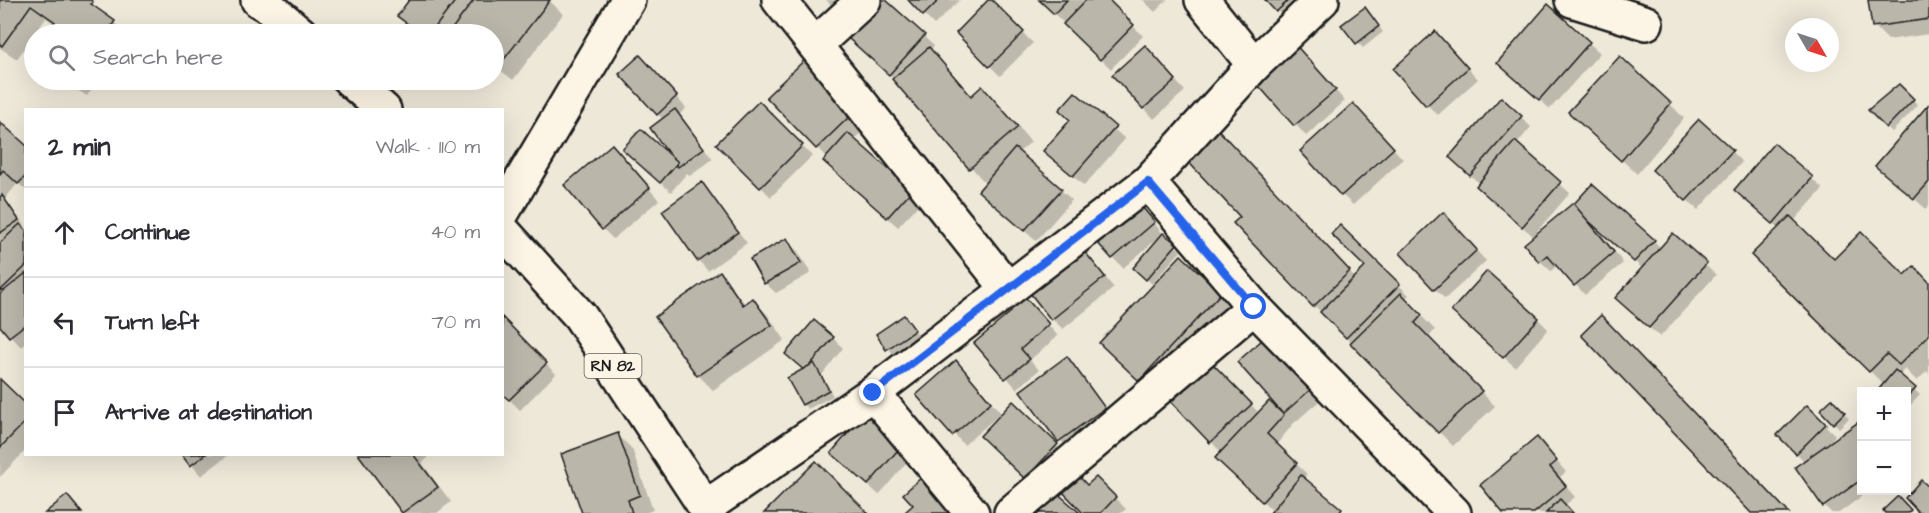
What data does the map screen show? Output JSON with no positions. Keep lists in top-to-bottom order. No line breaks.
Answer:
{"streets":{"street":["RN 82"]},"north":"bottom right","page":{"search":"Search here","heading":["2 min","Walk · 110 m"],"list":[["Continue","40 m"],["Turn left","70 m"],"Arrive at destination"],"map_buttons":["+","−"]}}
